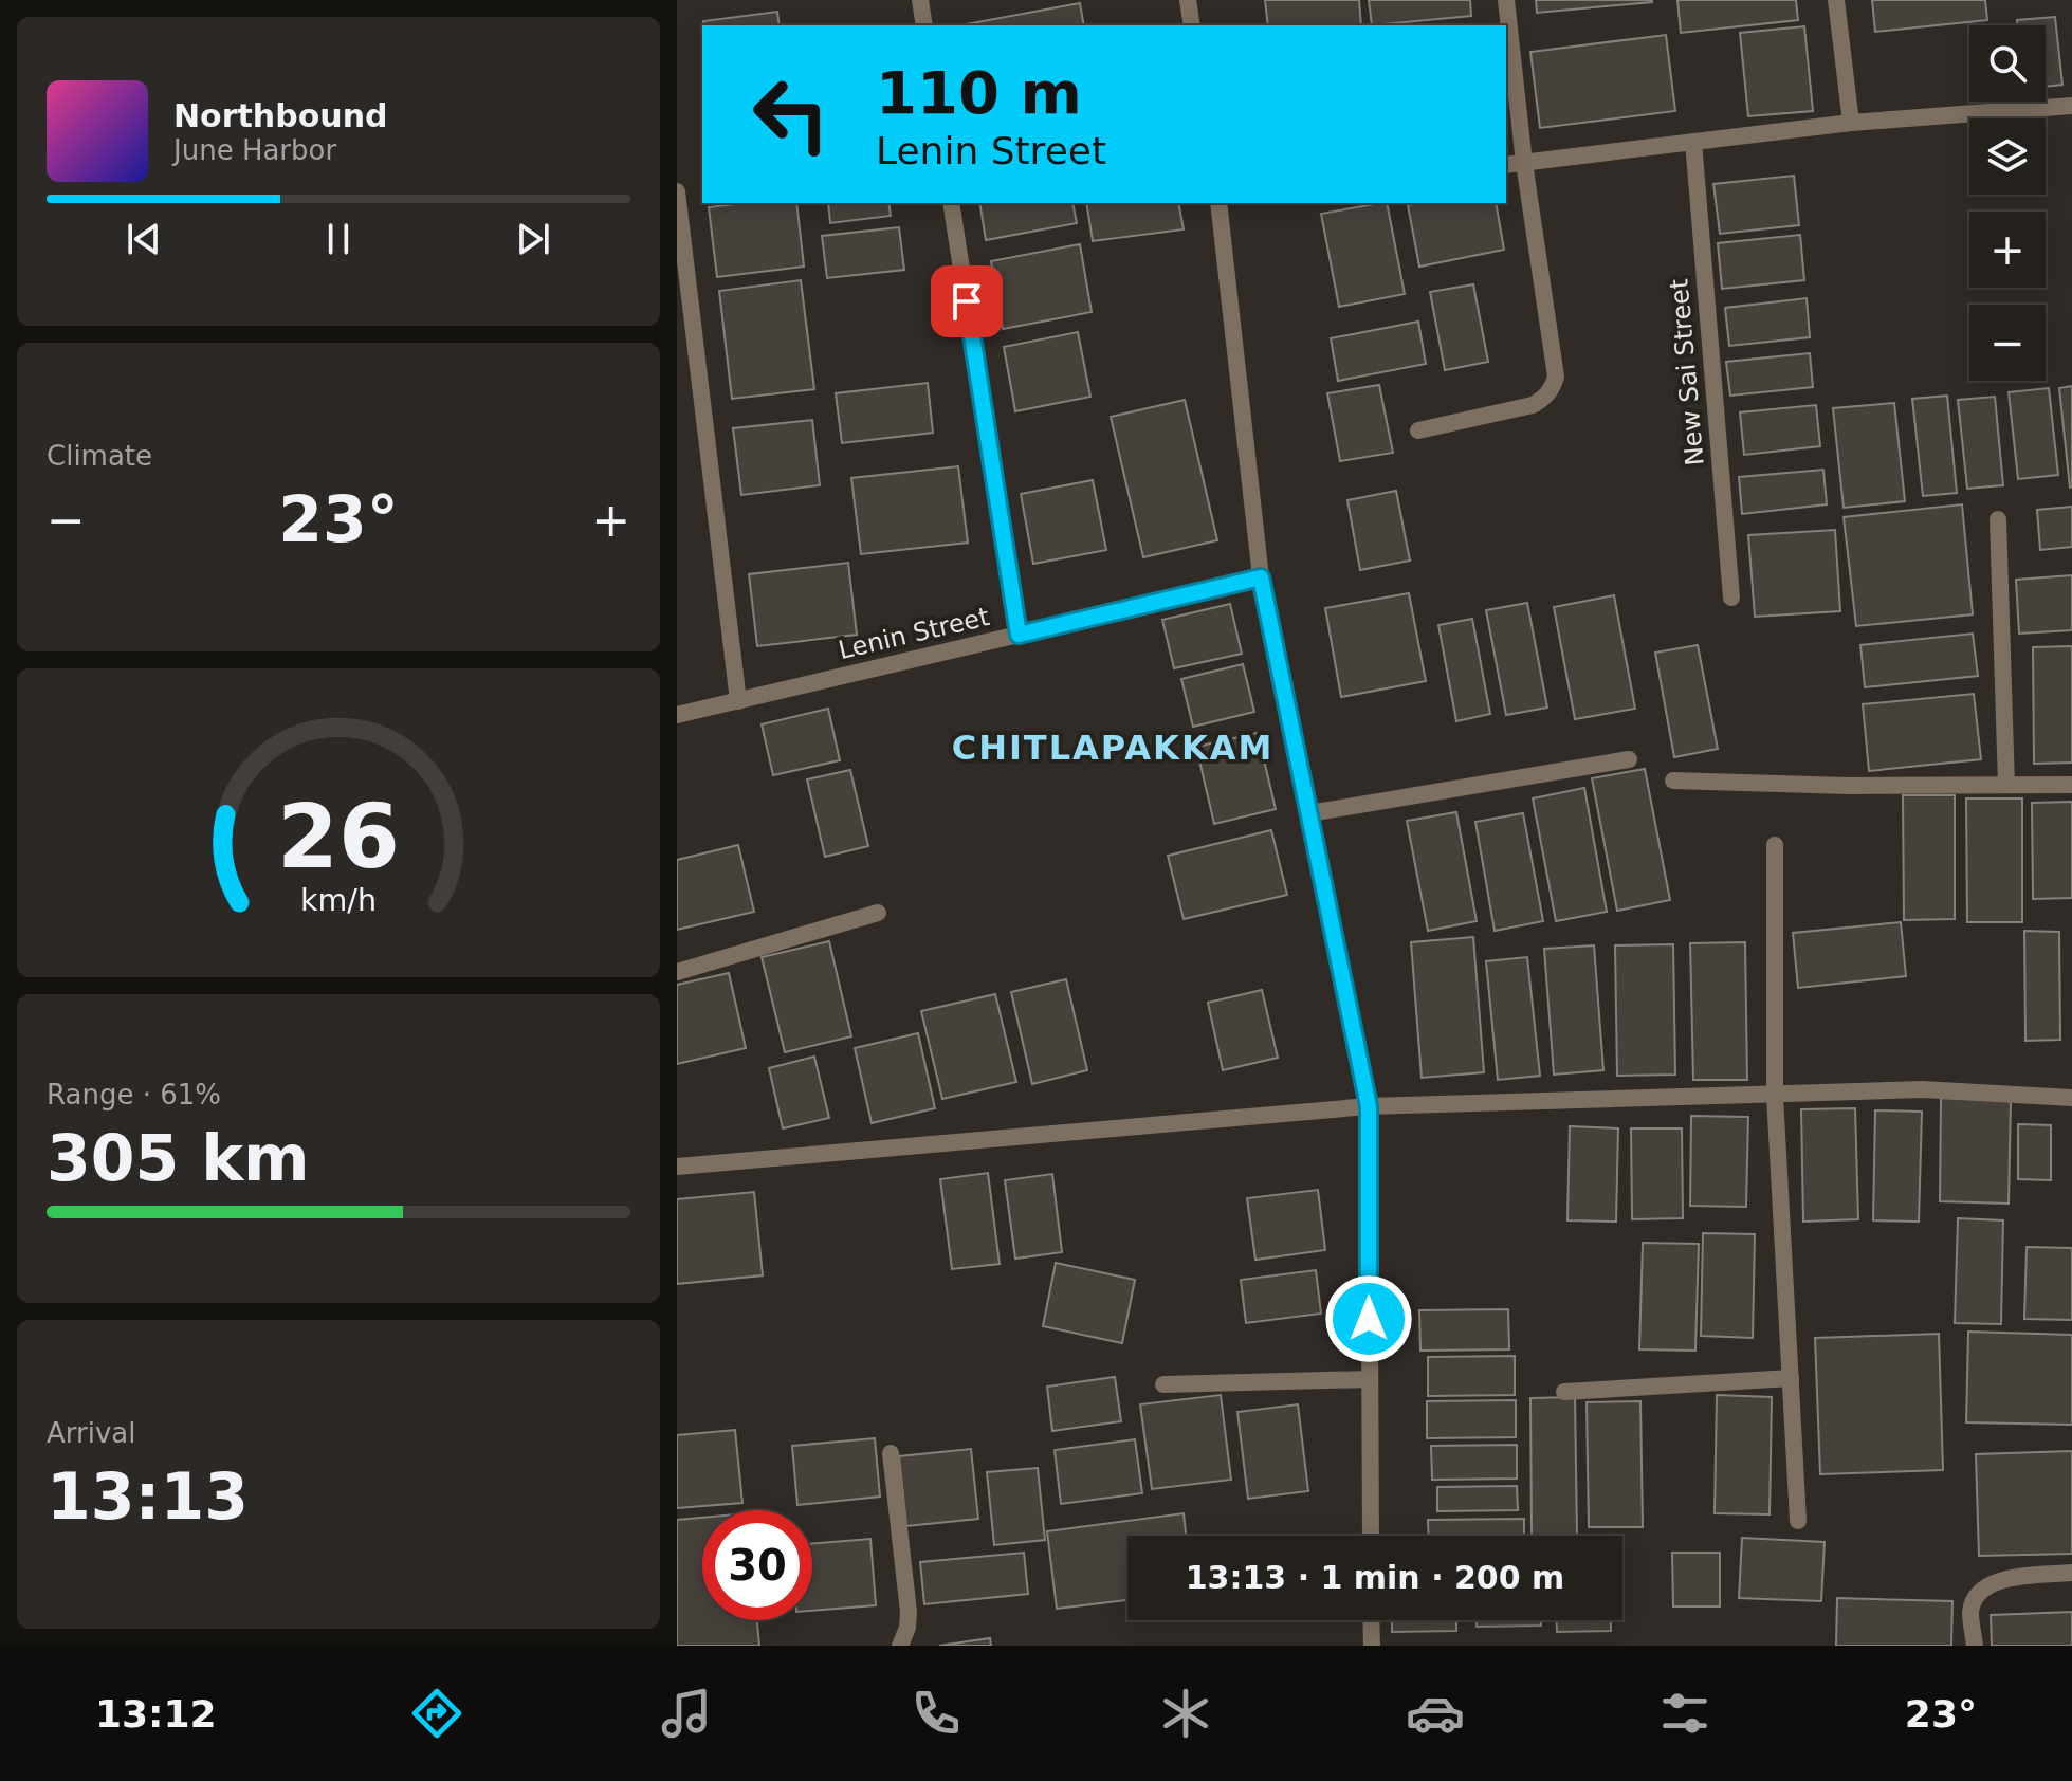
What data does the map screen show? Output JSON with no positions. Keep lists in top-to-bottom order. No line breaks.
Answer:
{"streets":{"street":["New Sai Street","Lenin Street"]},"districts":["CHITLAPAKKAM"],"page":{"map_buttons":["+","−"],"turn":["110 m","Lenin Street"],"song":["Northbound","June Harbor"],"tile":["Climate",["Range · 61%","305 km"],["Arrival","13:13"]],"heat":["−","23°","+"],"limit":"30","trip":"13:13 · 1 min · 200 m","tabs":["13:12","23°"],"gauge":["26","km/h"]}}
